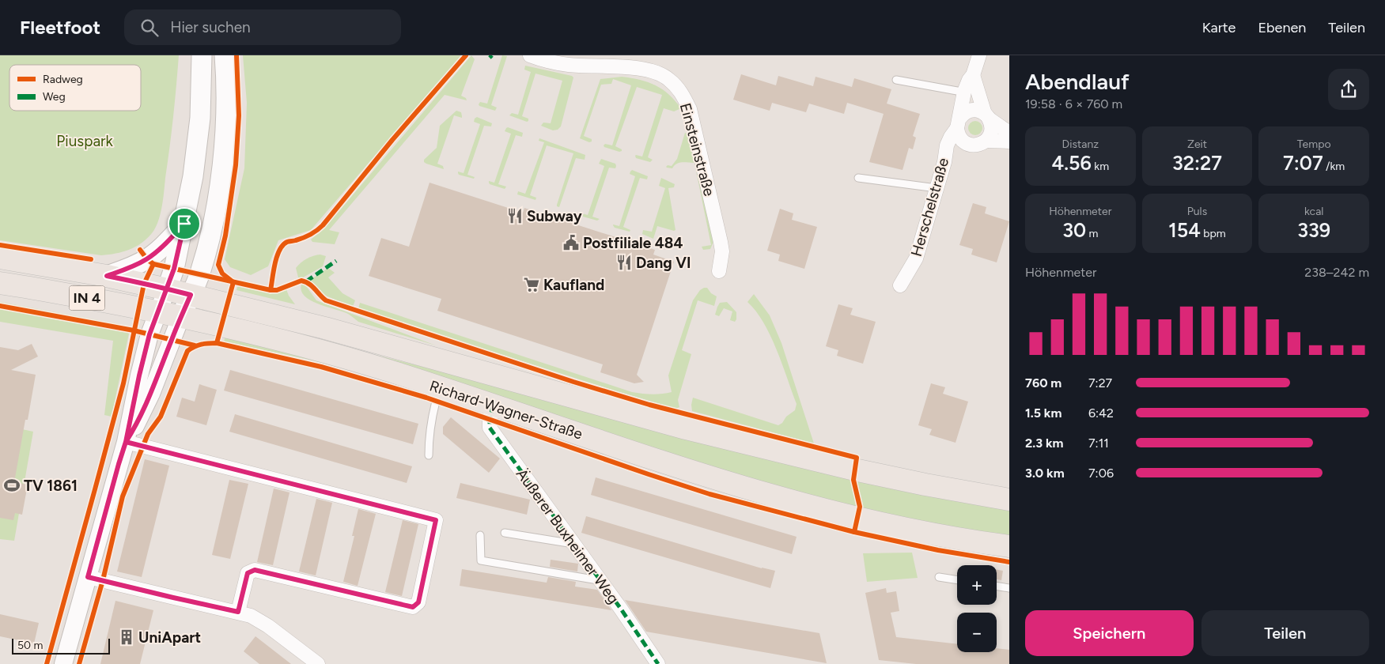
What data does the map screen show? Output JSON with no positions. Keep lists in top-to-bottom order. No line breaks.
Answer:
{"streets":{"main road":["IN 4","Richard-Wagner-Straße"],"street":["Einsteinstraße","Herschelstraße","Äußerer Buxheimer Weg"]},"crossings":[["IN 4","Richard-Wagner-Straße"],["Richard-Wagner-Straße","Äußerer Buxheimer Weg"]],"parks":["Piuspark"],"places":{"restaurant":["Subway","Dang VI"],"public building":["Postfiliale 484"],"supermarket":["Kaufland"],"sports":["TV 1861"],"building":["UniApart"]},"legend":["Radweg","Weg"],"scale_bar":"50 m","page":{"header":"Fleetfoot","search":"Hier suchen","nav":["Karte","Ebenen","Teilen"],"heading":["Abendlauf","19:58 · 6 × 760 m"],"stats":[["Distanz","4.56 km"],["Zeit","32:27"],["Tempo","7:07 /km"],["Höhenmeter","30 m"],["Puls","154 bpm"],["kcal","339"]],"chart":["Höhenmeter","238–242 m"],"list":[{"name":"760 m","note":"7:27"},{"name":"1.5 km","note":"6:42"},{"name":"2.3 km","note":"7:11"},{"name":"3.0 km","note":"7:06"}],"map_buttons":["+","−"],"buttons":["Speichern","Teilen"],"scale":"50 m"}}
